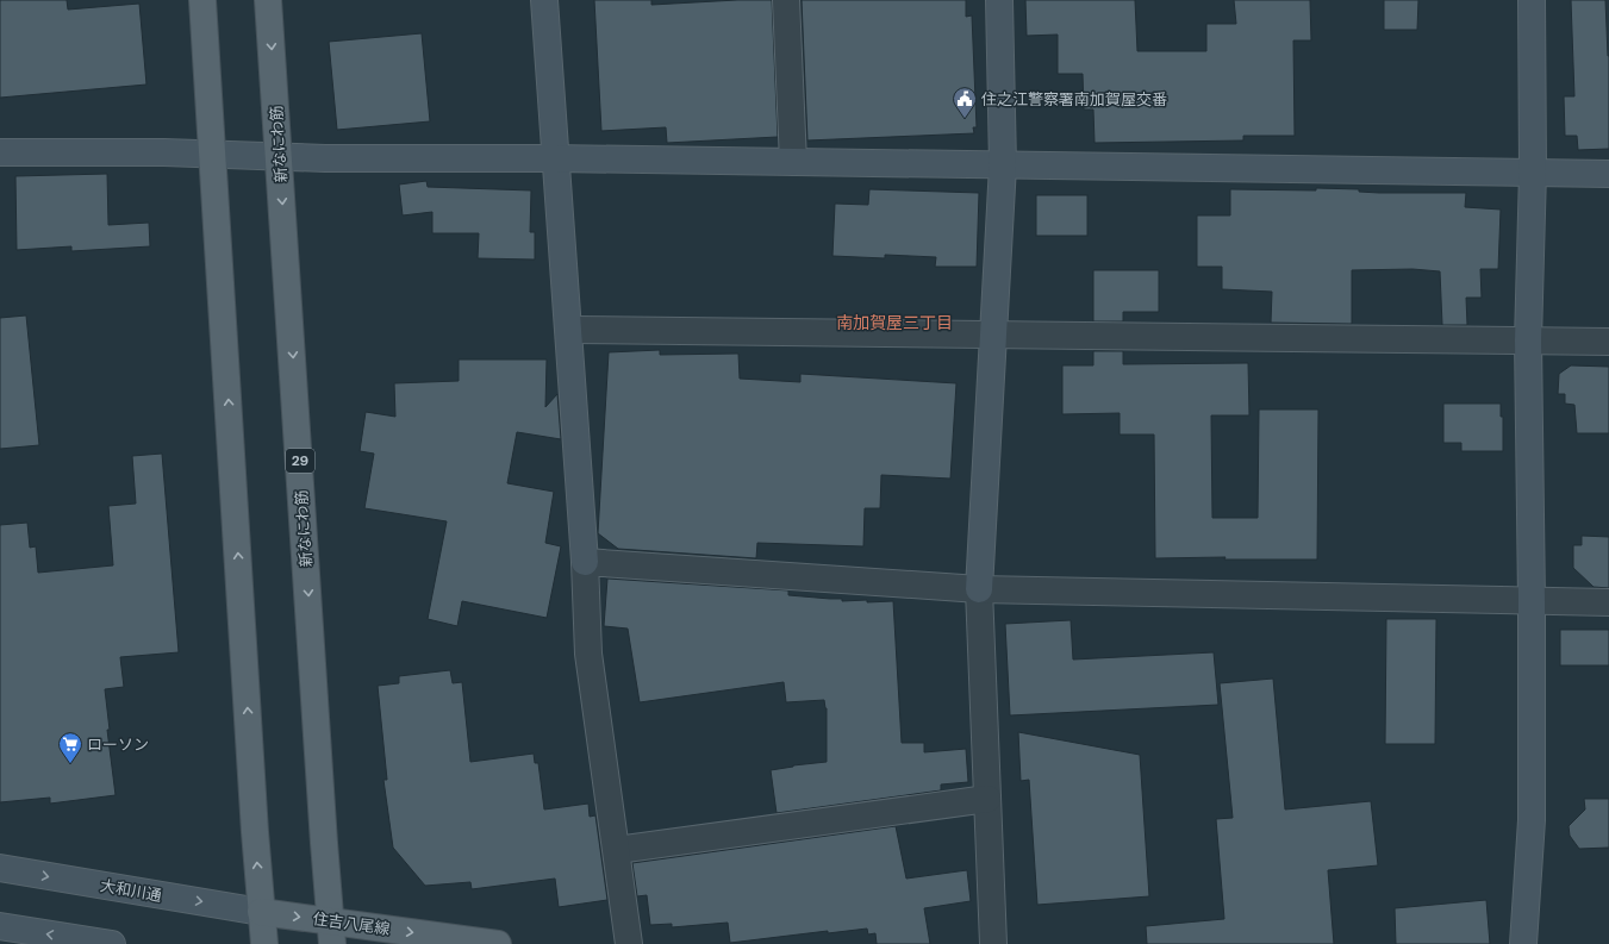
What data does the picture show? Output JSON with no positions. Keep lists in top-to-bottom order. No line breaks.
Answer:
{"streets":{"main road":["新なにわ筋","29","住吉八尾線"],"street":["大和川通"]},"crossings":[["新なにわ筋","住吉八尾線"],["大和川通","住吉八尾線"]],"one_way":["住吉八尾線"],"districts":["南加賀屋三丁目"],"places":{"public building":["住之江警察署南加賀屋交番"],"supermarket":["ローソン"]}}
